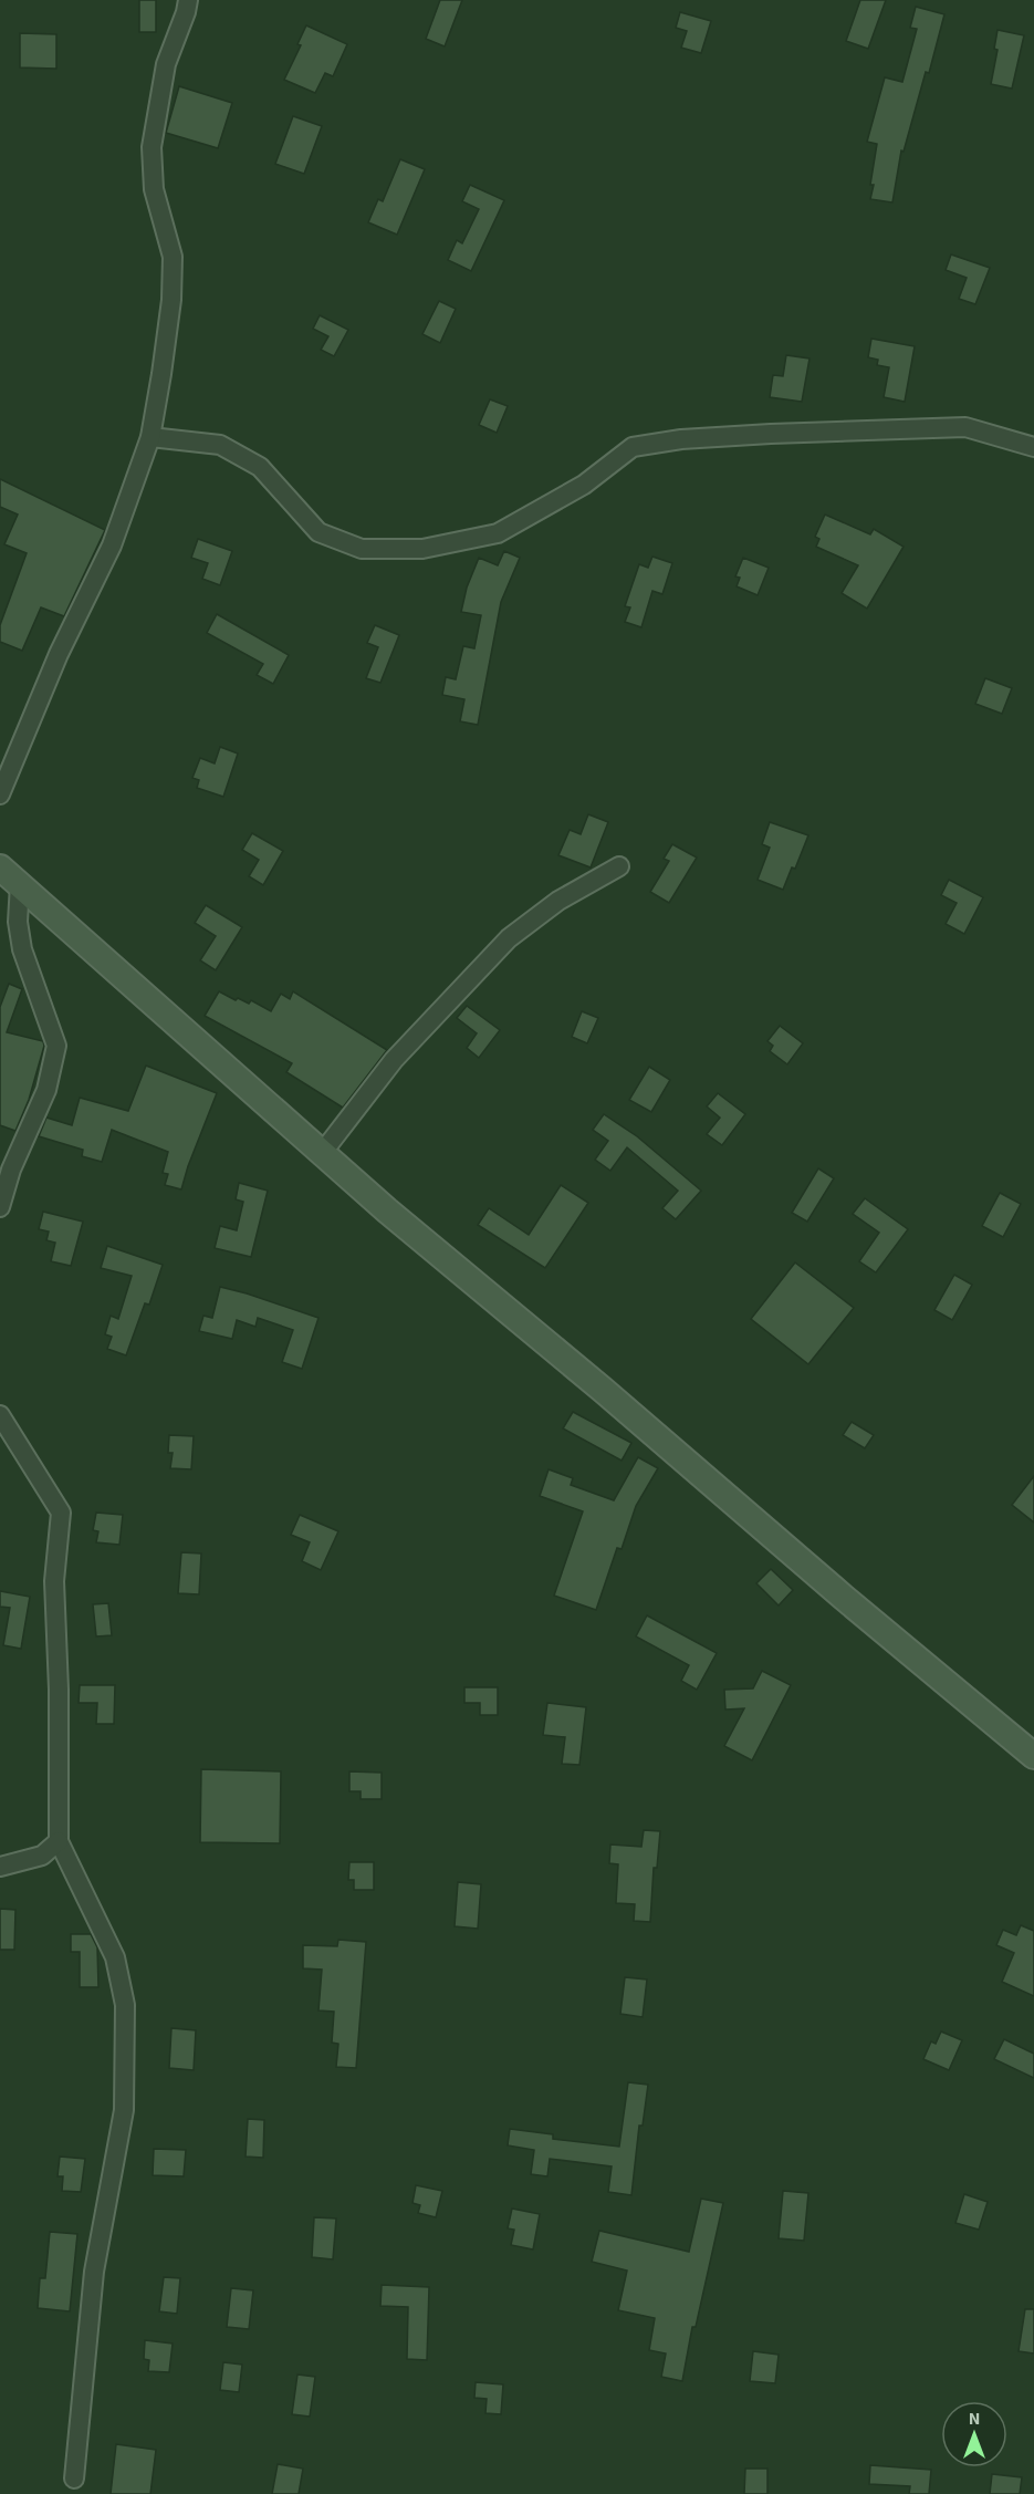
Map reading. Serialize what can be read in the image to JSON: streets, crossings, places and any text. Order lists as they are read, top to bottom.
{
  "north": "top"
}
